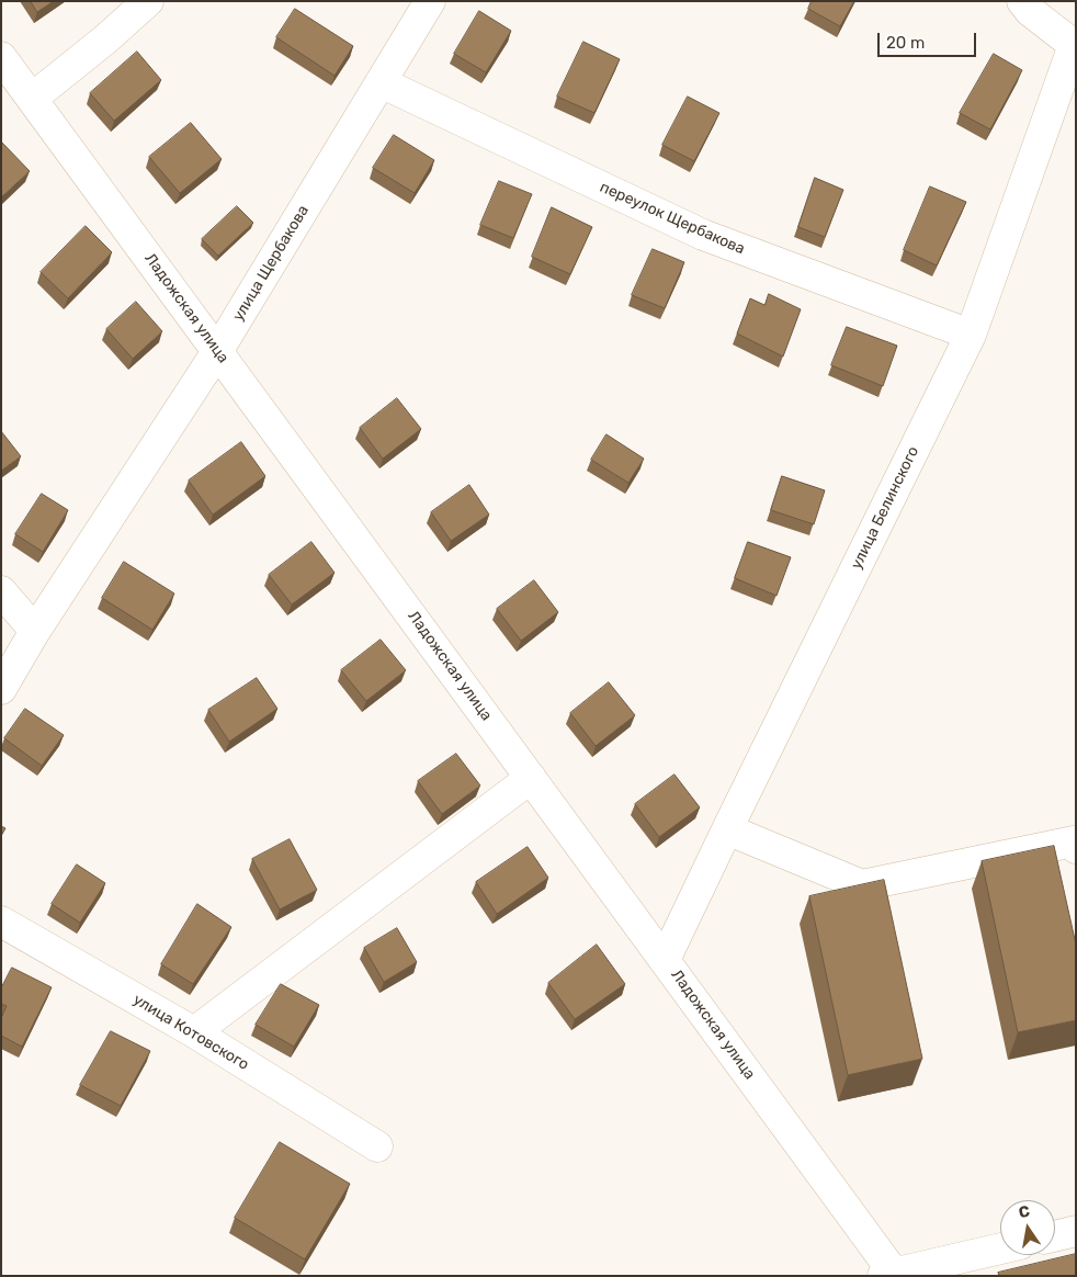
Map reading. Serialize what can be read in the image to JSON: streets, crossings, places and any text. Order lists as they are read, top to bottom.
{
  "streets": {
    "street": [
      "переулок Щербакова",
      "улица Щербакова",
      "Ладожская улица",
      "улица Белинского",
      "улица Котовского"
    ]
  },
  "crossings": [
    ["переулок Щербакова", "улица Щербакова"],
    ["переулок Щербакова", "улица Белинского"],
    ["улица Щербакова", "Ладожская улица"],
    ["Ладожская улица", "улица Белинского"]
  ],
  "scale_bar": "20 m",
  "north": "top"
}
